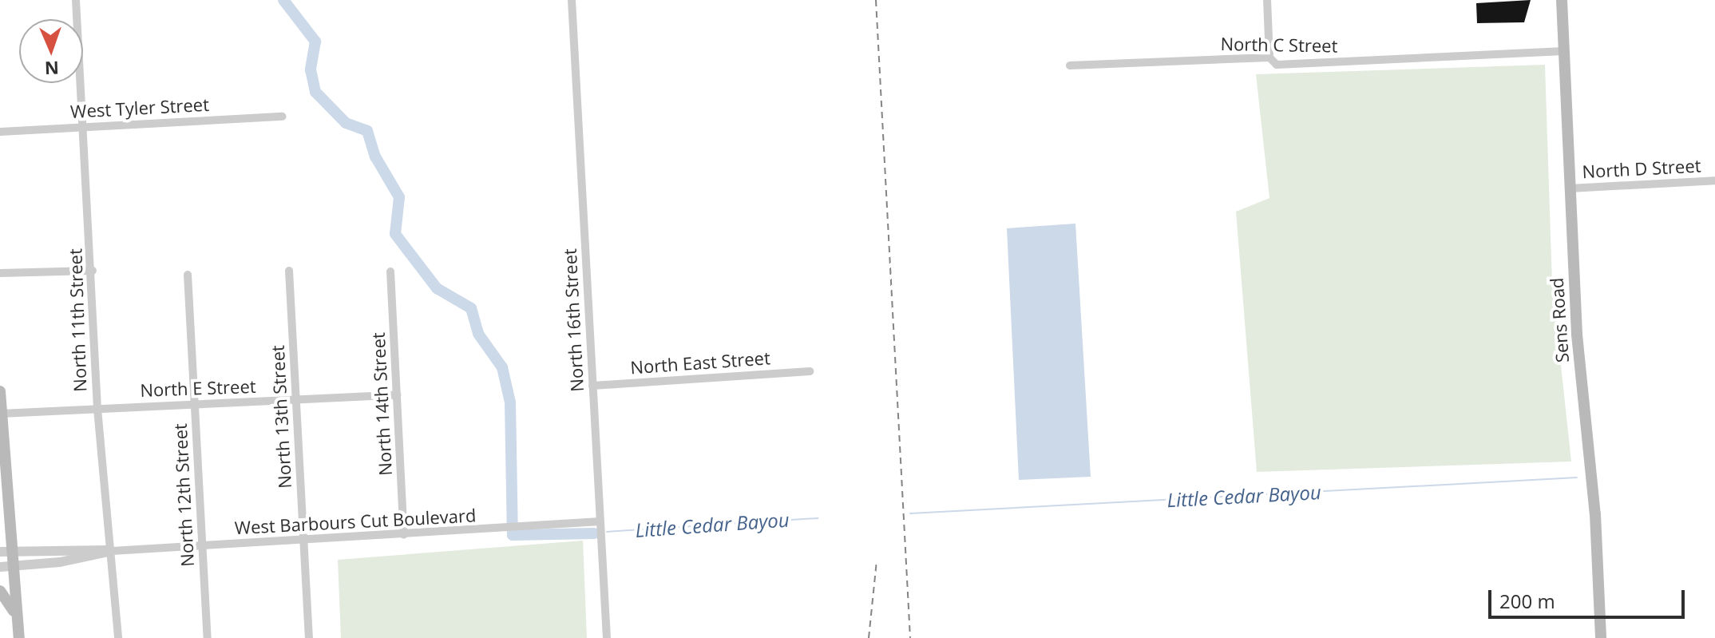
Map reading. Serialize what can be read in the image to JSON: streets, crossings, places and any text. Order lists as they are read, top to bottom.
{
  "streets": {
    "main road": ["Sens Road"],
    "street": [
      "North C Street",
      "West Tyler Street",
      "North D Street",
      "North 11th Street",
      "North 16th Street",
      "North East Street",
      "North E Street",
      "North 14th Street",
      "North 13th Street",
      "North 12th Street",
      "West Barbours Cut Boulevard"
    ]
  },
  "crossings": [
    ["North C Street", "Sens Road"],
    ["West Tyler Street", "North 11th Street"],
    ["North D Street", "Sens Road"],
    ["North 11th Street", "North E Street"],
    ["North 11th Street", "West Barbours Cut Boulevard"],
    ["North 16th Street", "North East Street"],
    ["North 16th Street", "West Barbours Cut Boulevard"],
    ["North E Street", "North 14th Street"],
    ["North E Street", "North 13th Street"],
    ["North E Street", "North 12th Street"],
    ["North 14th Street", "West Barbours Cut Boulevard"],
    ["North 13th Street", "West Barbours Cut Boulevard"],
    ["North 12th Street", "West Barbours Cut Boulevard"]
  ],
  "water": ["Little Cedar Bayou"],
  "scale_bar": "200 m",
  "north": "bottom"
}
